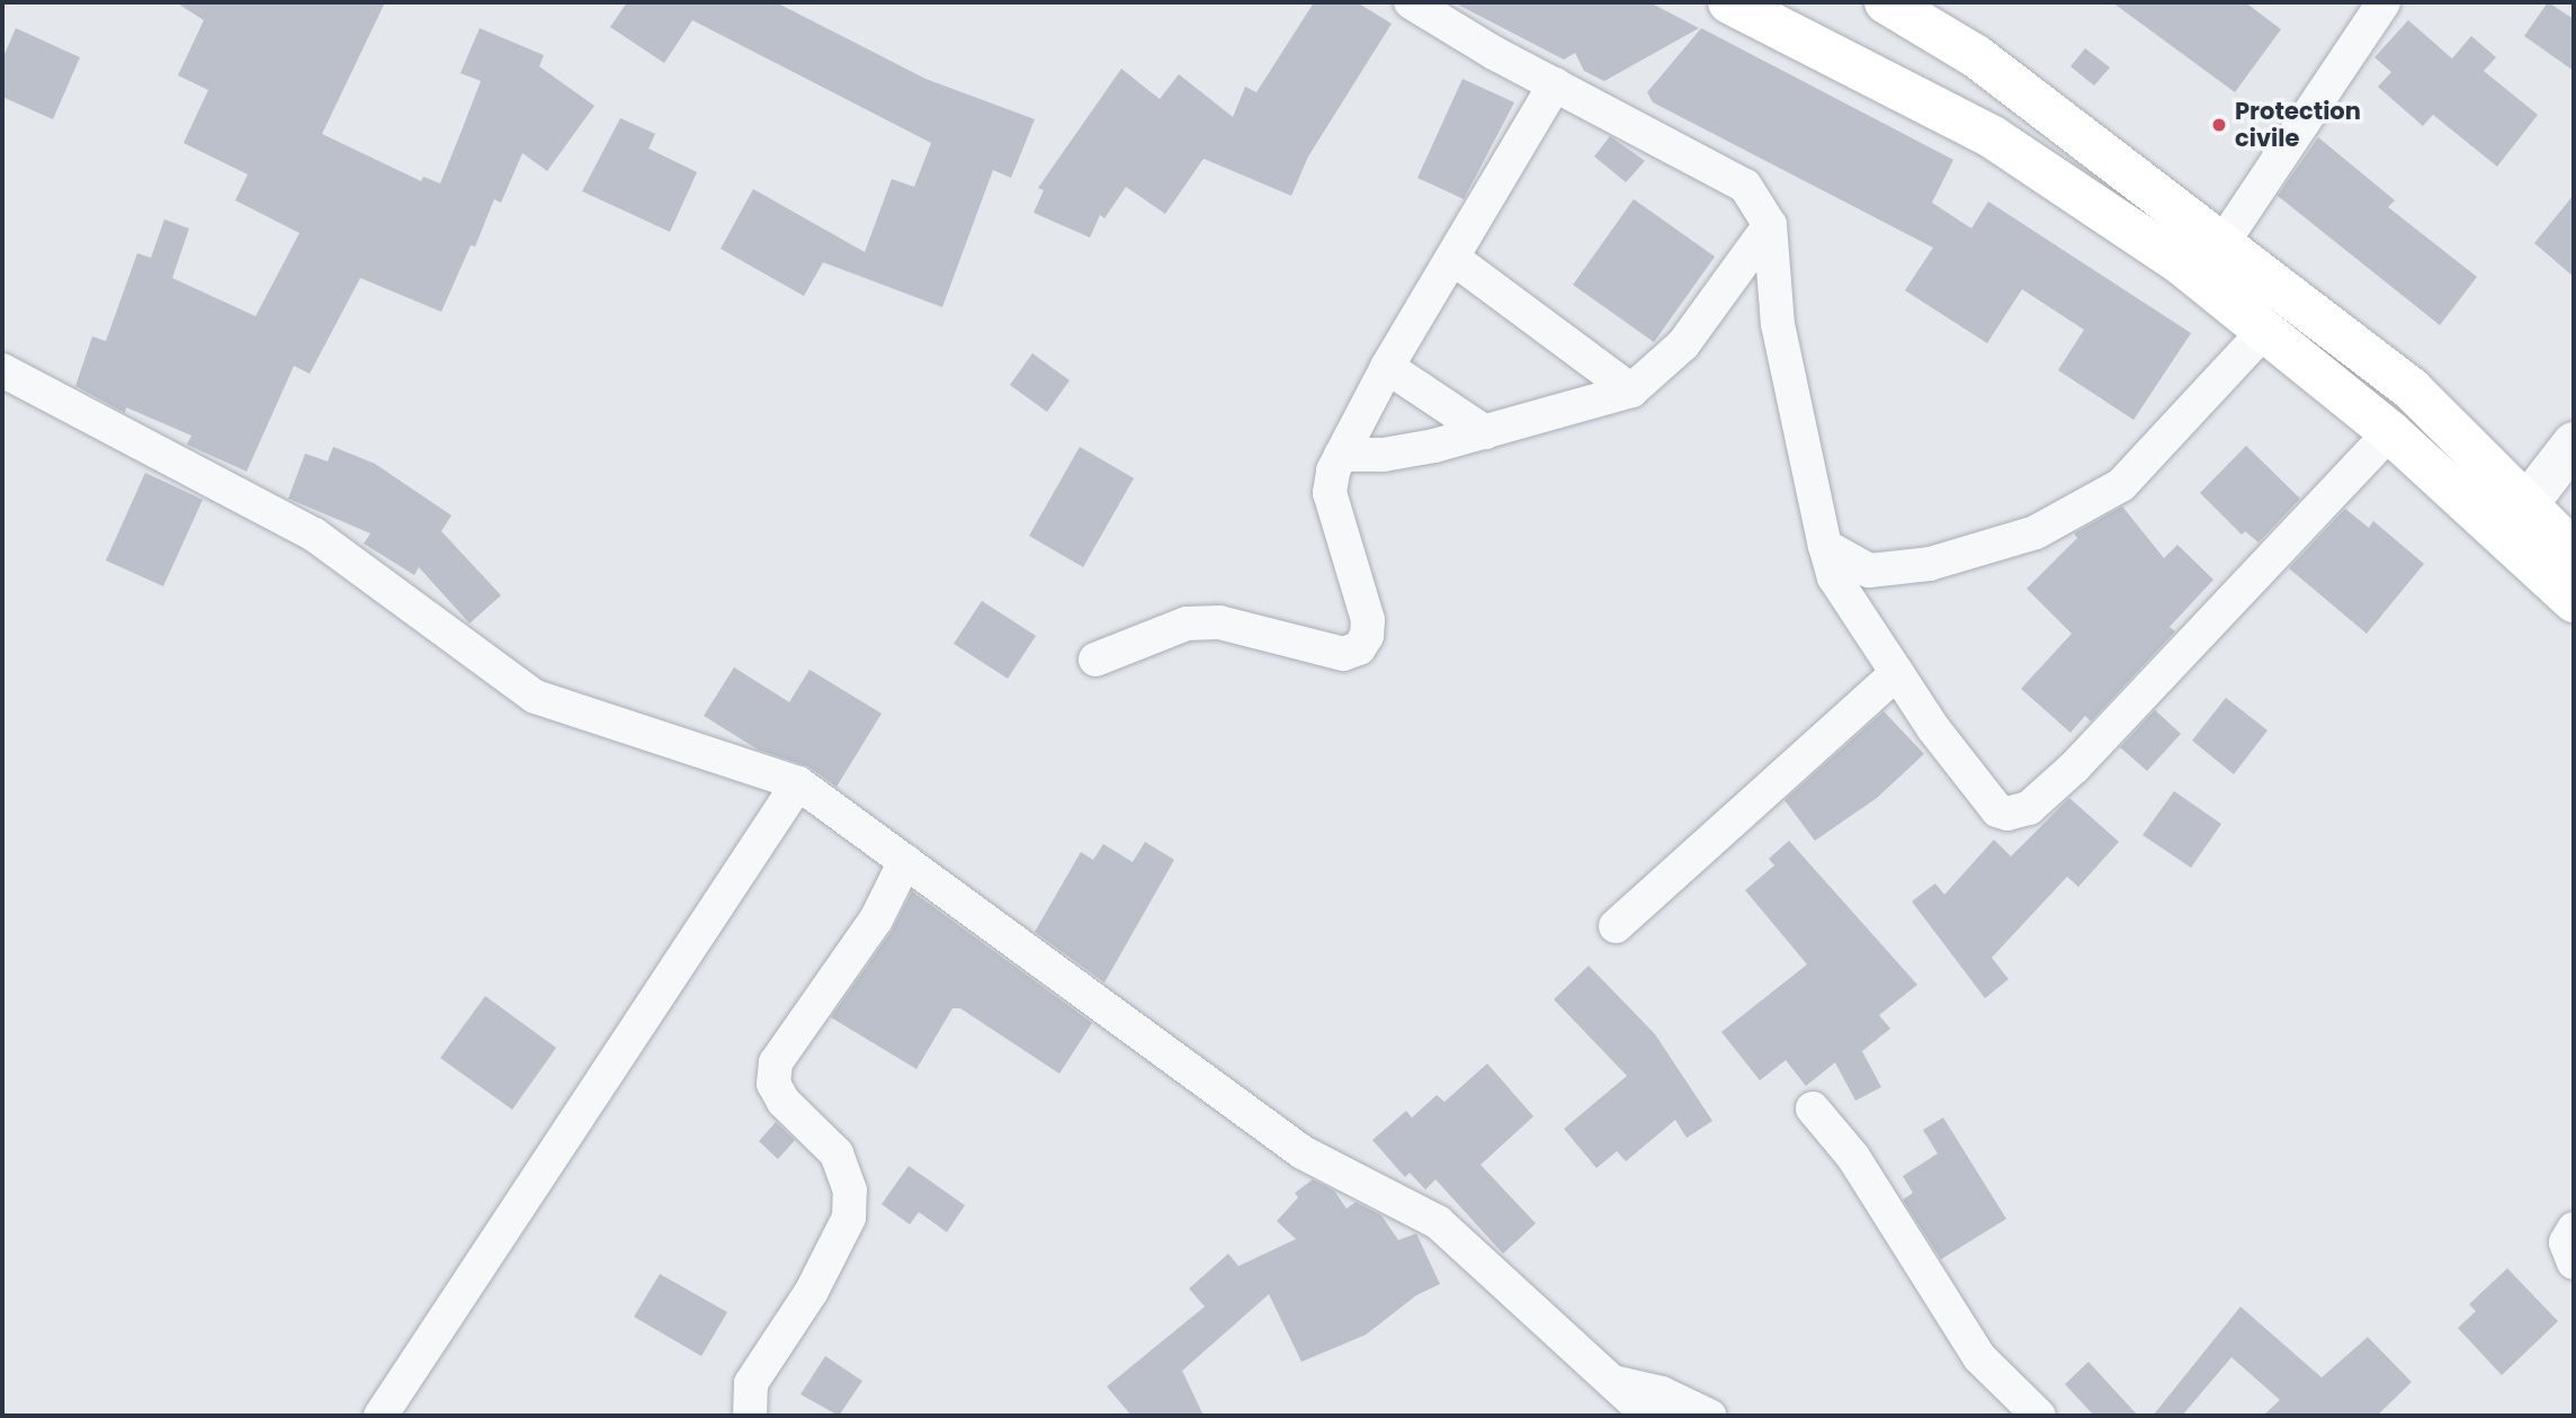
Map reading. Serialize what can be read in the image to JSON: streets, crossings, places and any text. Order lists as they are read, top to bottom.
{
  "places": ["Protection civile"]
}
